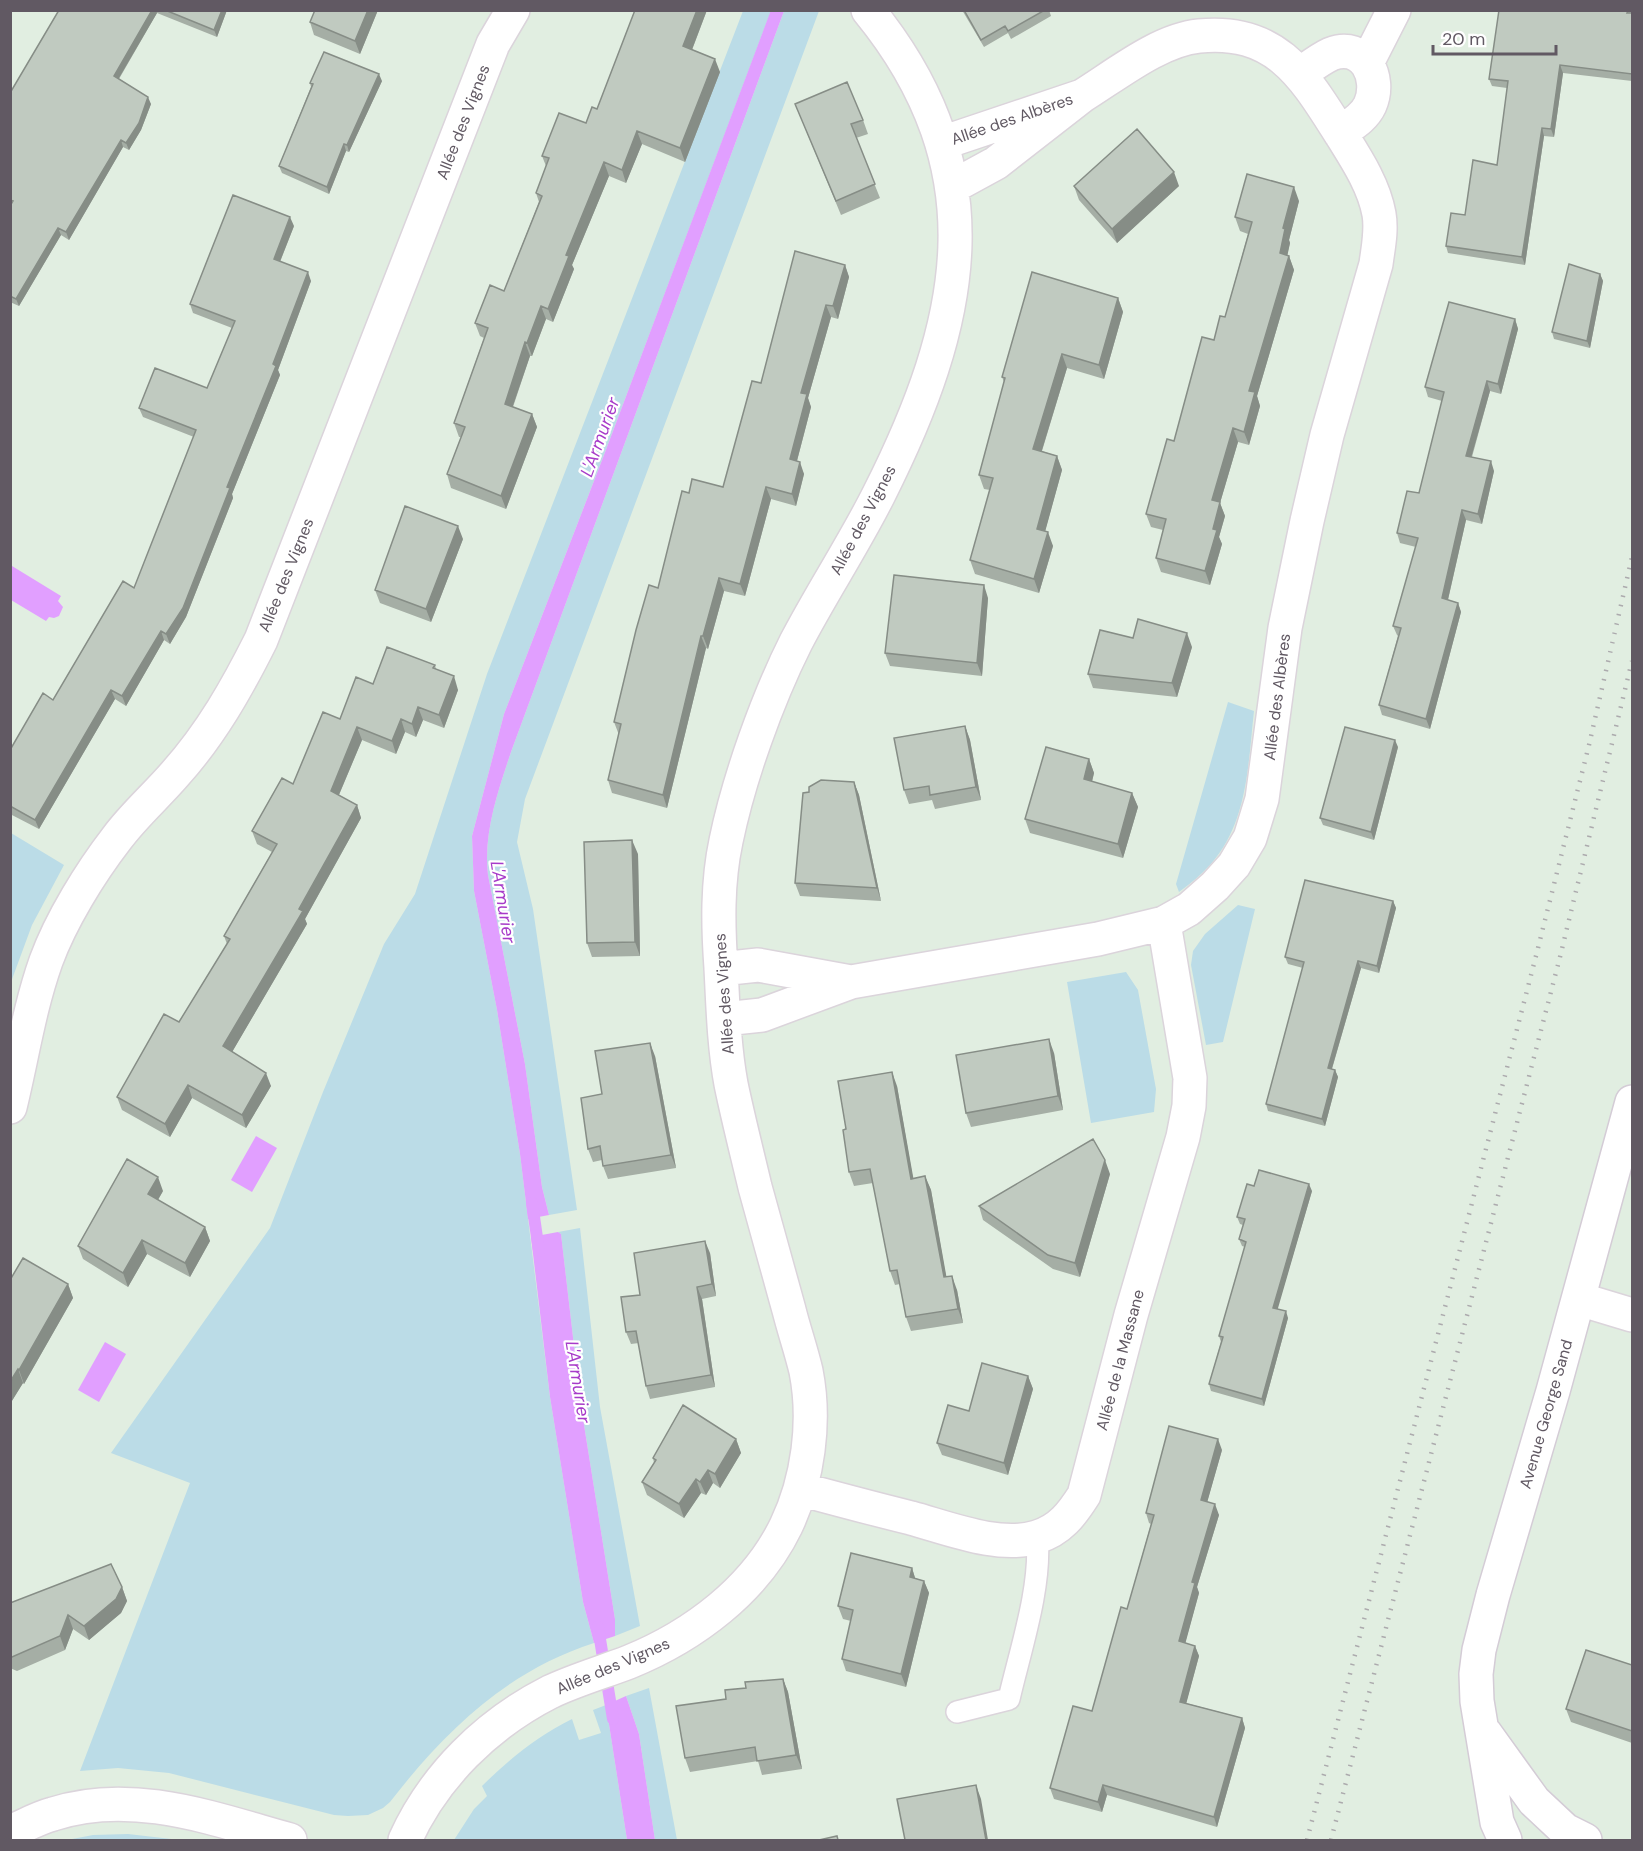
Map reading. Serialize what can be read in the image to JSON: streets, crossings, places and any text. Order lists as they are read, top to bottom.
{
  "streets": {
    "street": [
      "Allée des Albères",
      "Allée des Vignes",
      "Allée de la Massane",
      "Avenue George Sand"
    ]
  },
  "crossings": [
    ["Allée des Albères", "Allée des Vignes"],
    ["Allée des Albères", "Allée de la Massane"],
    ["Allée des Vignes", "Allée de la Massane"]
  ],
  "water": ["L'Armurier"],
  "scale_bar": "20 m"
}
